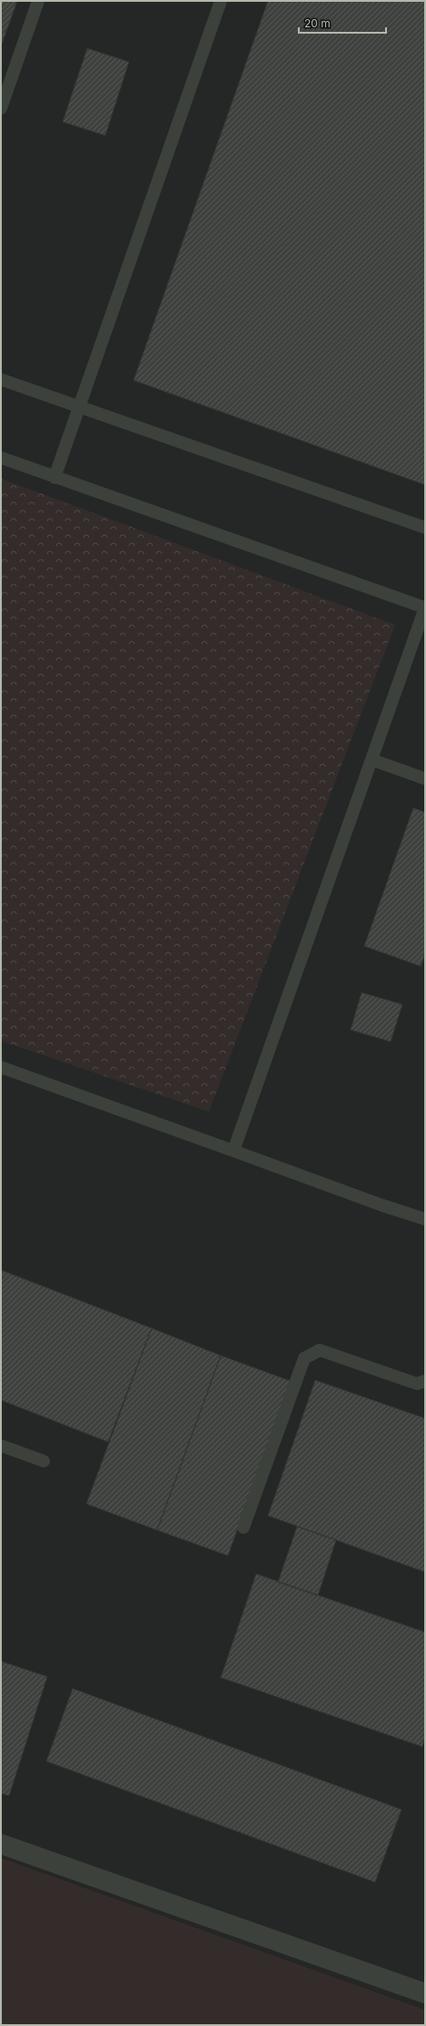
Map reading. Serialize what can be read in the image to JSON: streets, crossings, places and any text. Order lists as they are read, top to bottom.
{
  "scale_bar": "20 m"
}
